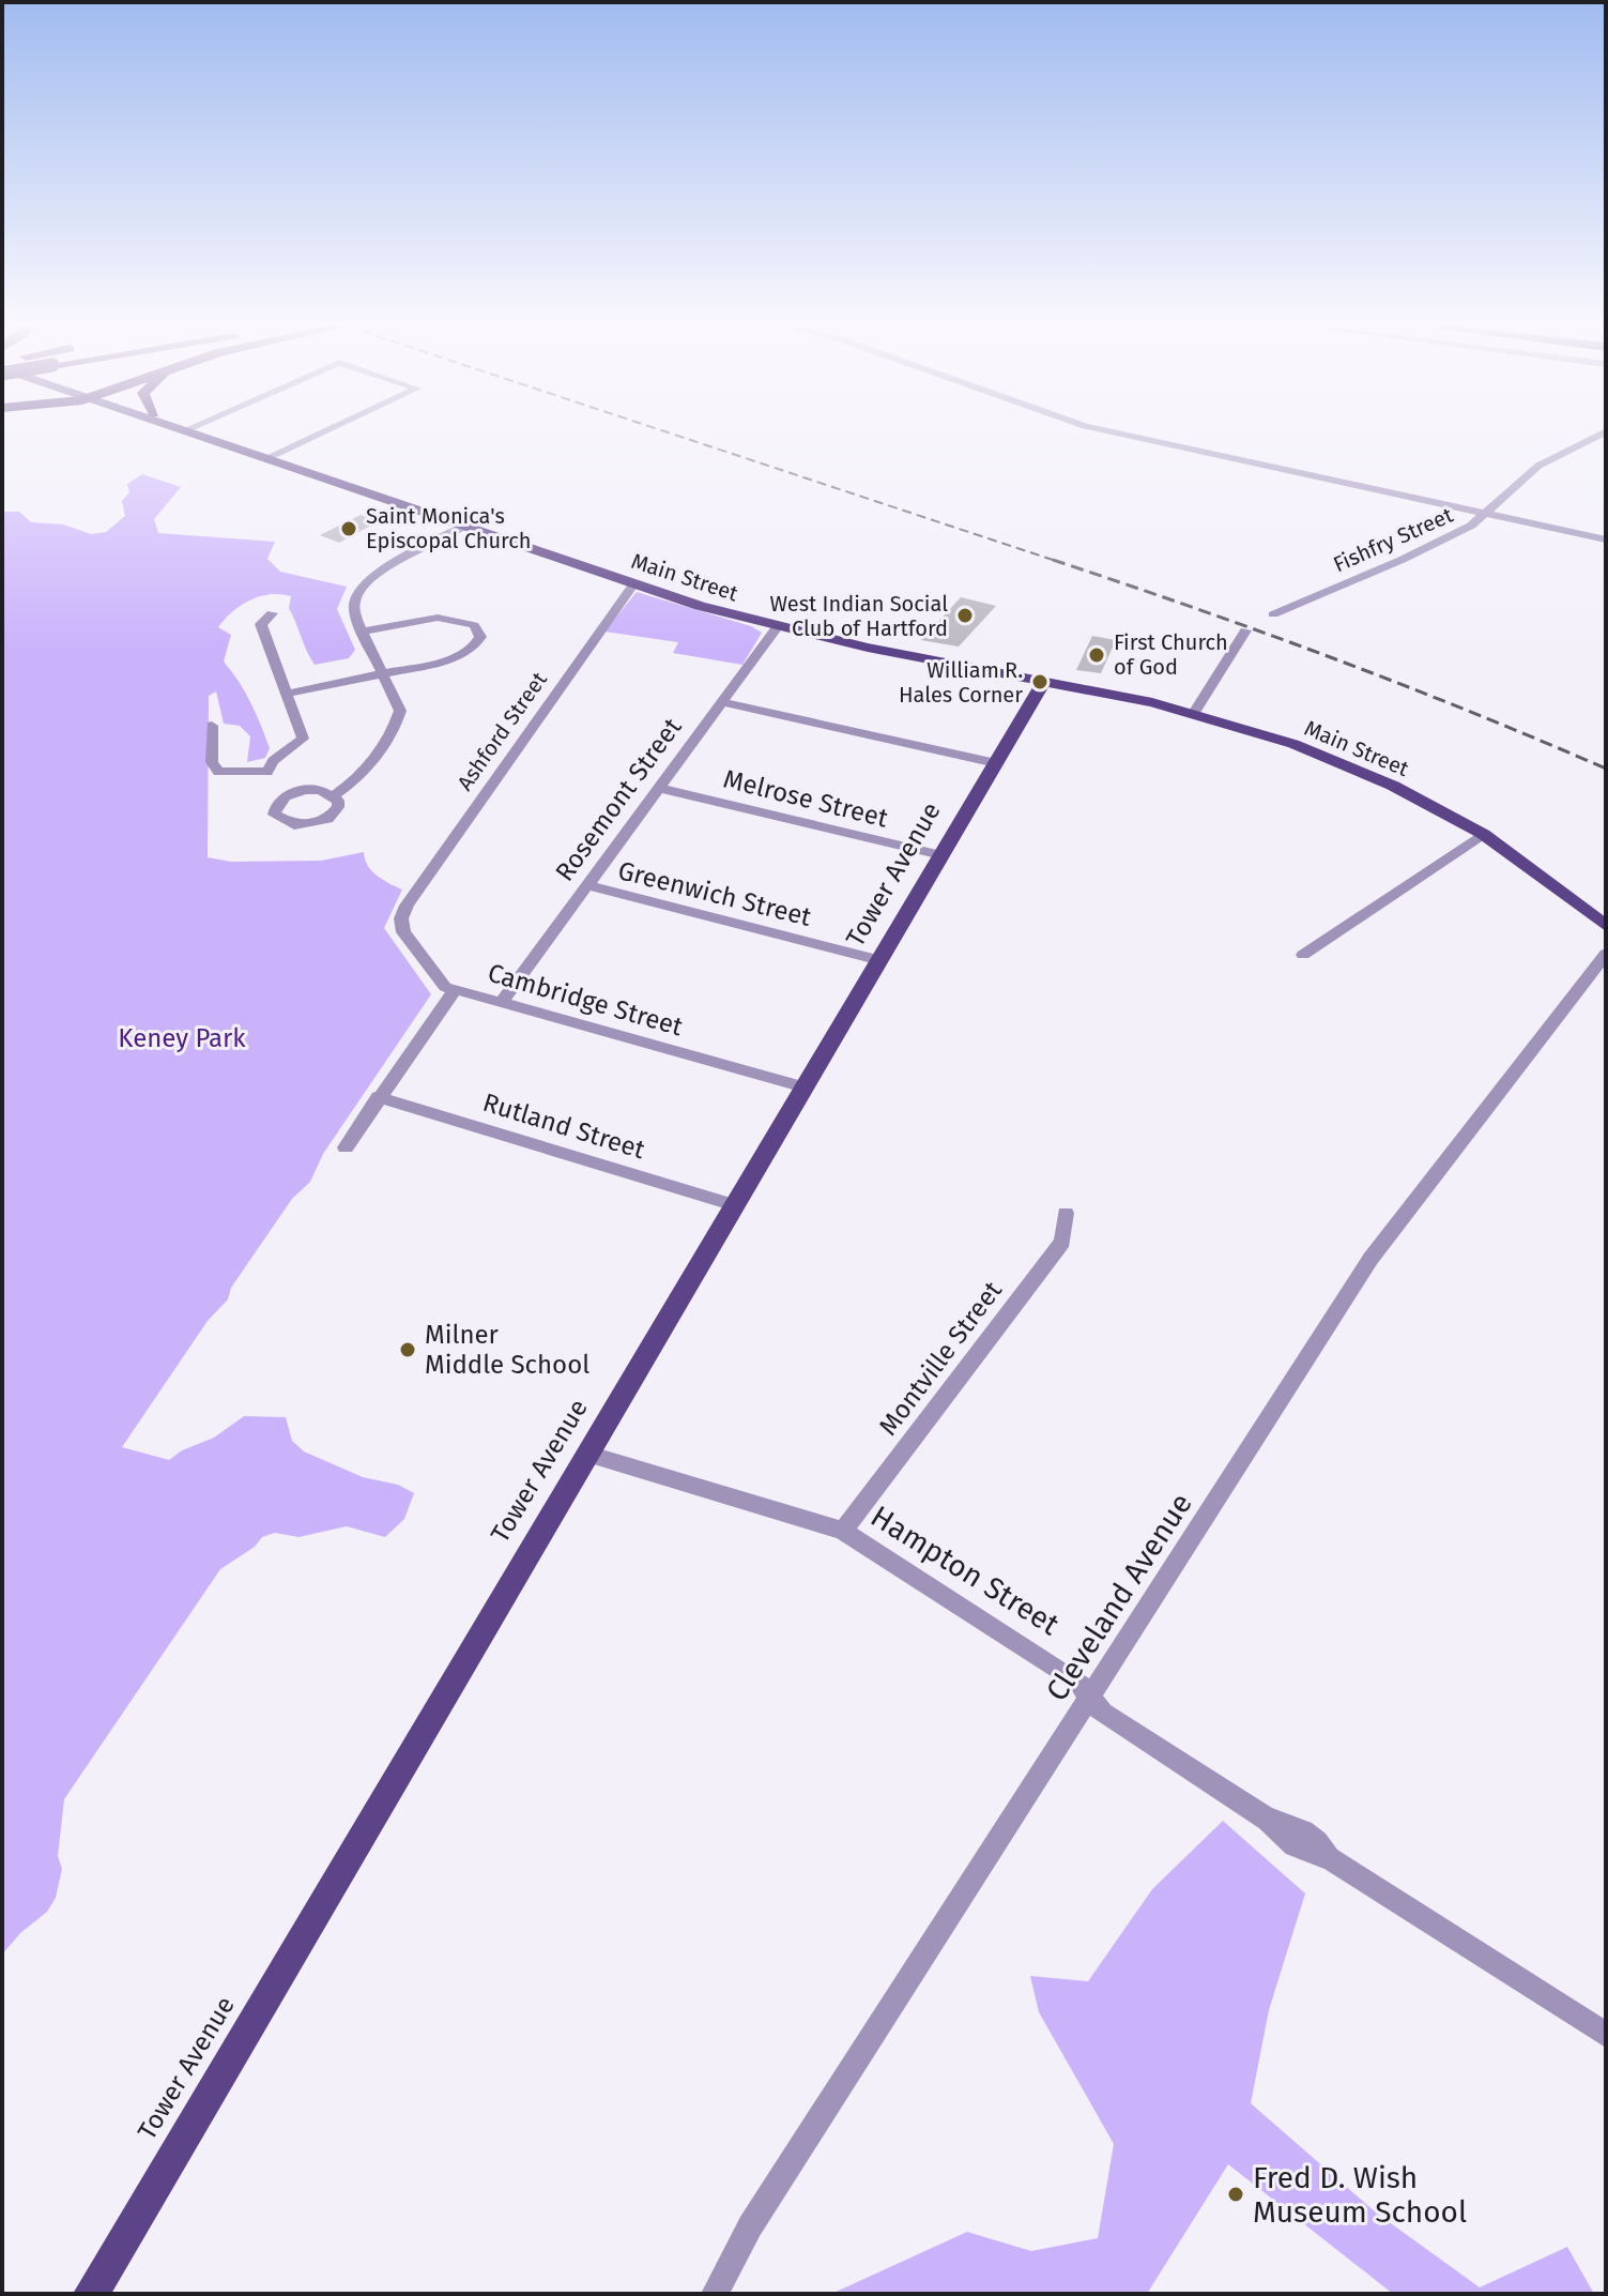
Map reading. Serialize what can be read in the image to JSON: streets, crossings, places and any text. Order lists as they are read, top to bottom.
{
  "streets": {
    "main road": ["Main Street", "Tower Avenue"],
    "street": [
      "Fishfry Street",
      "Ashford Street",
      "Melrose Street",
      "Rosemont Street",
      "Greenwich Street",
      "Cambridge Street",
      "Rutland Street",
      "Montville Street",
      "Hampton Street",
      "Cleveland Avenue"
    ]
  },
  "crossings": [
    ["Main Street", "Ashford Street"],
    ["Main Street", "Rosemont Street"],
    ["Main Street", "Tower Avenue"],
    ["Ashford Street", "Cambridge Street"],
    ["Melrose Street", "Rosemont Street"],
    ["Melrose Street", "Tower Avenue"],
    ["Rosemont Street", "Greenwich Street"],
    ["Rosemont Street", "Cambridge Street"],
    ["Tower Avenue", "Greenwich Street"],
    ["Tower Avenue", "Cambridge Street"],
    ["Tower Avenue", "Rutland Street"],
    ["Tower Avenue", "Hampton Street"],
    ["Montville Street", "Hampton Street"],
    ["Hampton Street", "Cleveland Avenue"]
  ],
  "parks": ["Keney Park"],
  "places": [
    "Saint Monica's Episcopal Church",
    "West Indian Social Club of Hartford",
    "First Church of God",
    "William R. Hales Corner",
    "Milner Middle School",
    "Fred D. Wish Museum School"
  ]
}
